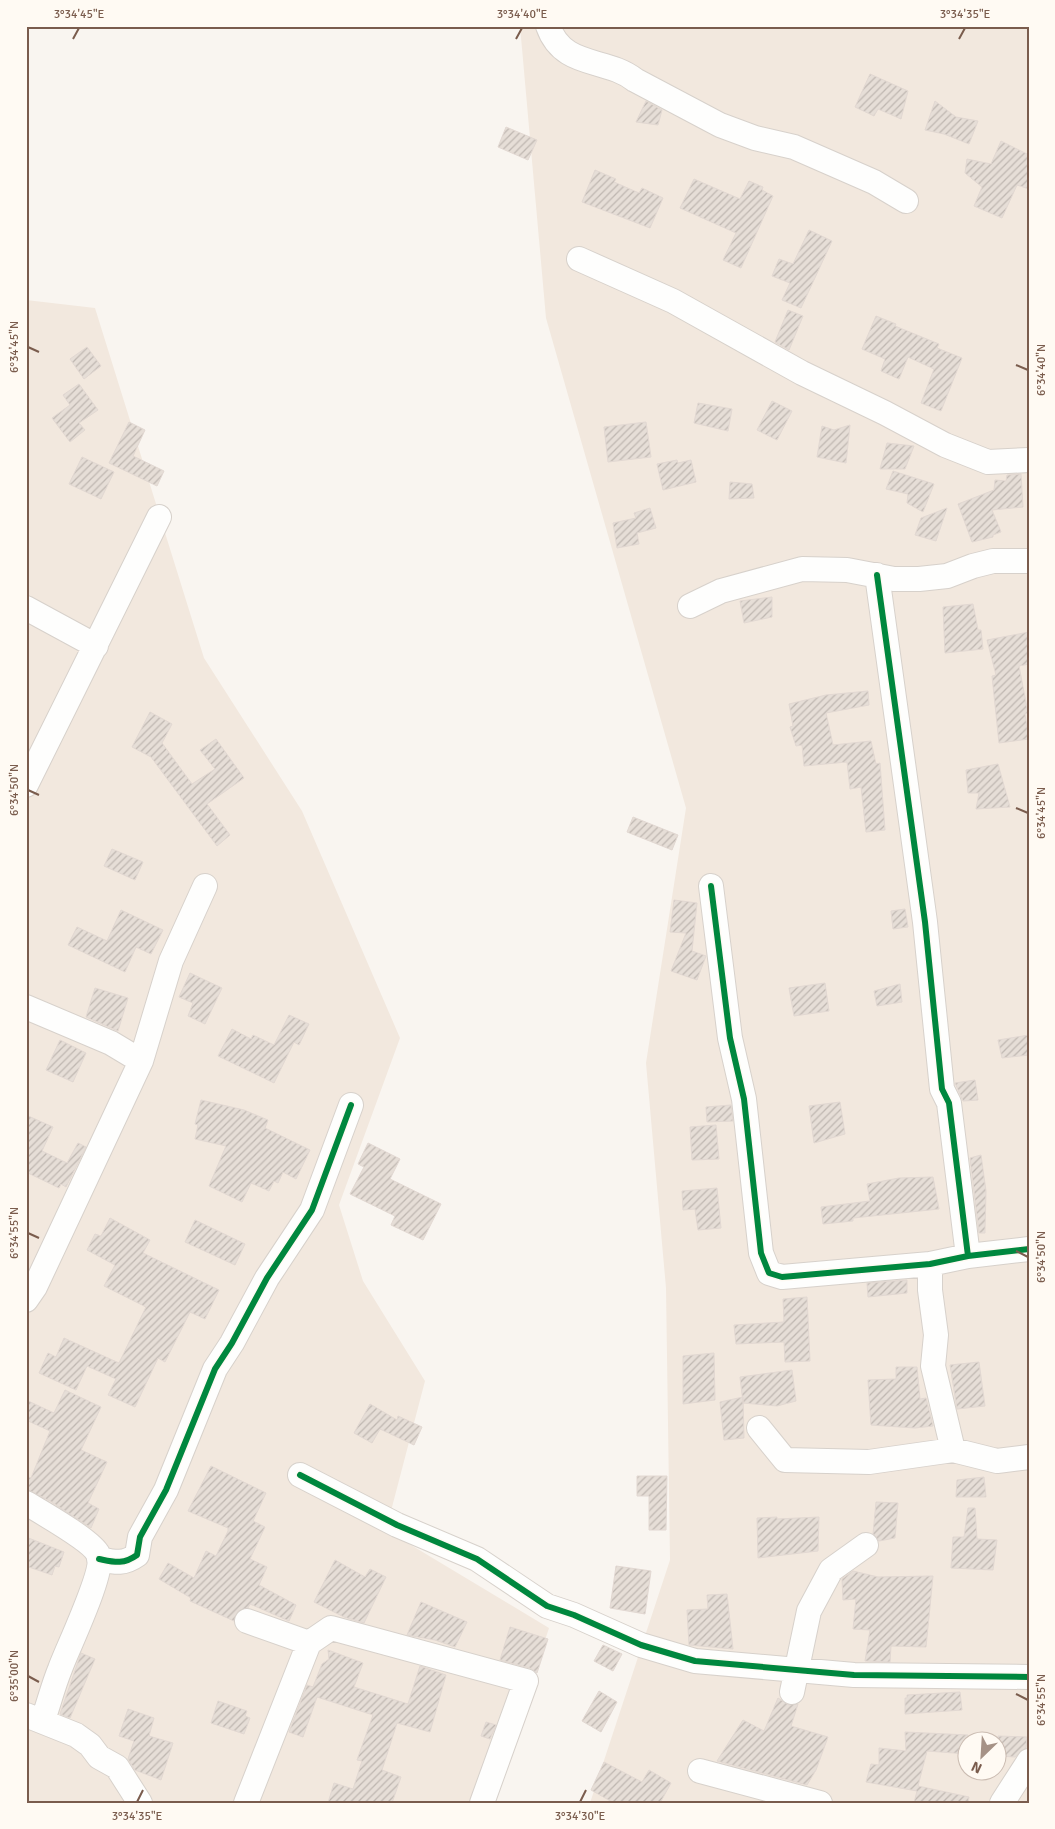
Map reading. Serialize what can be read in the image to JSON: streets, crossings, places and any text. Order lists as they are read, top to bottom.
{
  "north": "bottom left",
  "coordinates": [
    "3°34'45\"E",
    "3°34'40\"E",
    "3°34'35\"E",
    "6°34'45\"N",
    "6°34'40\"N",
    "6°34'50\"N",
    "6°34'55\"N",
    "6°35'00\"N",
    "3°34'30\"E"
  ]
}
